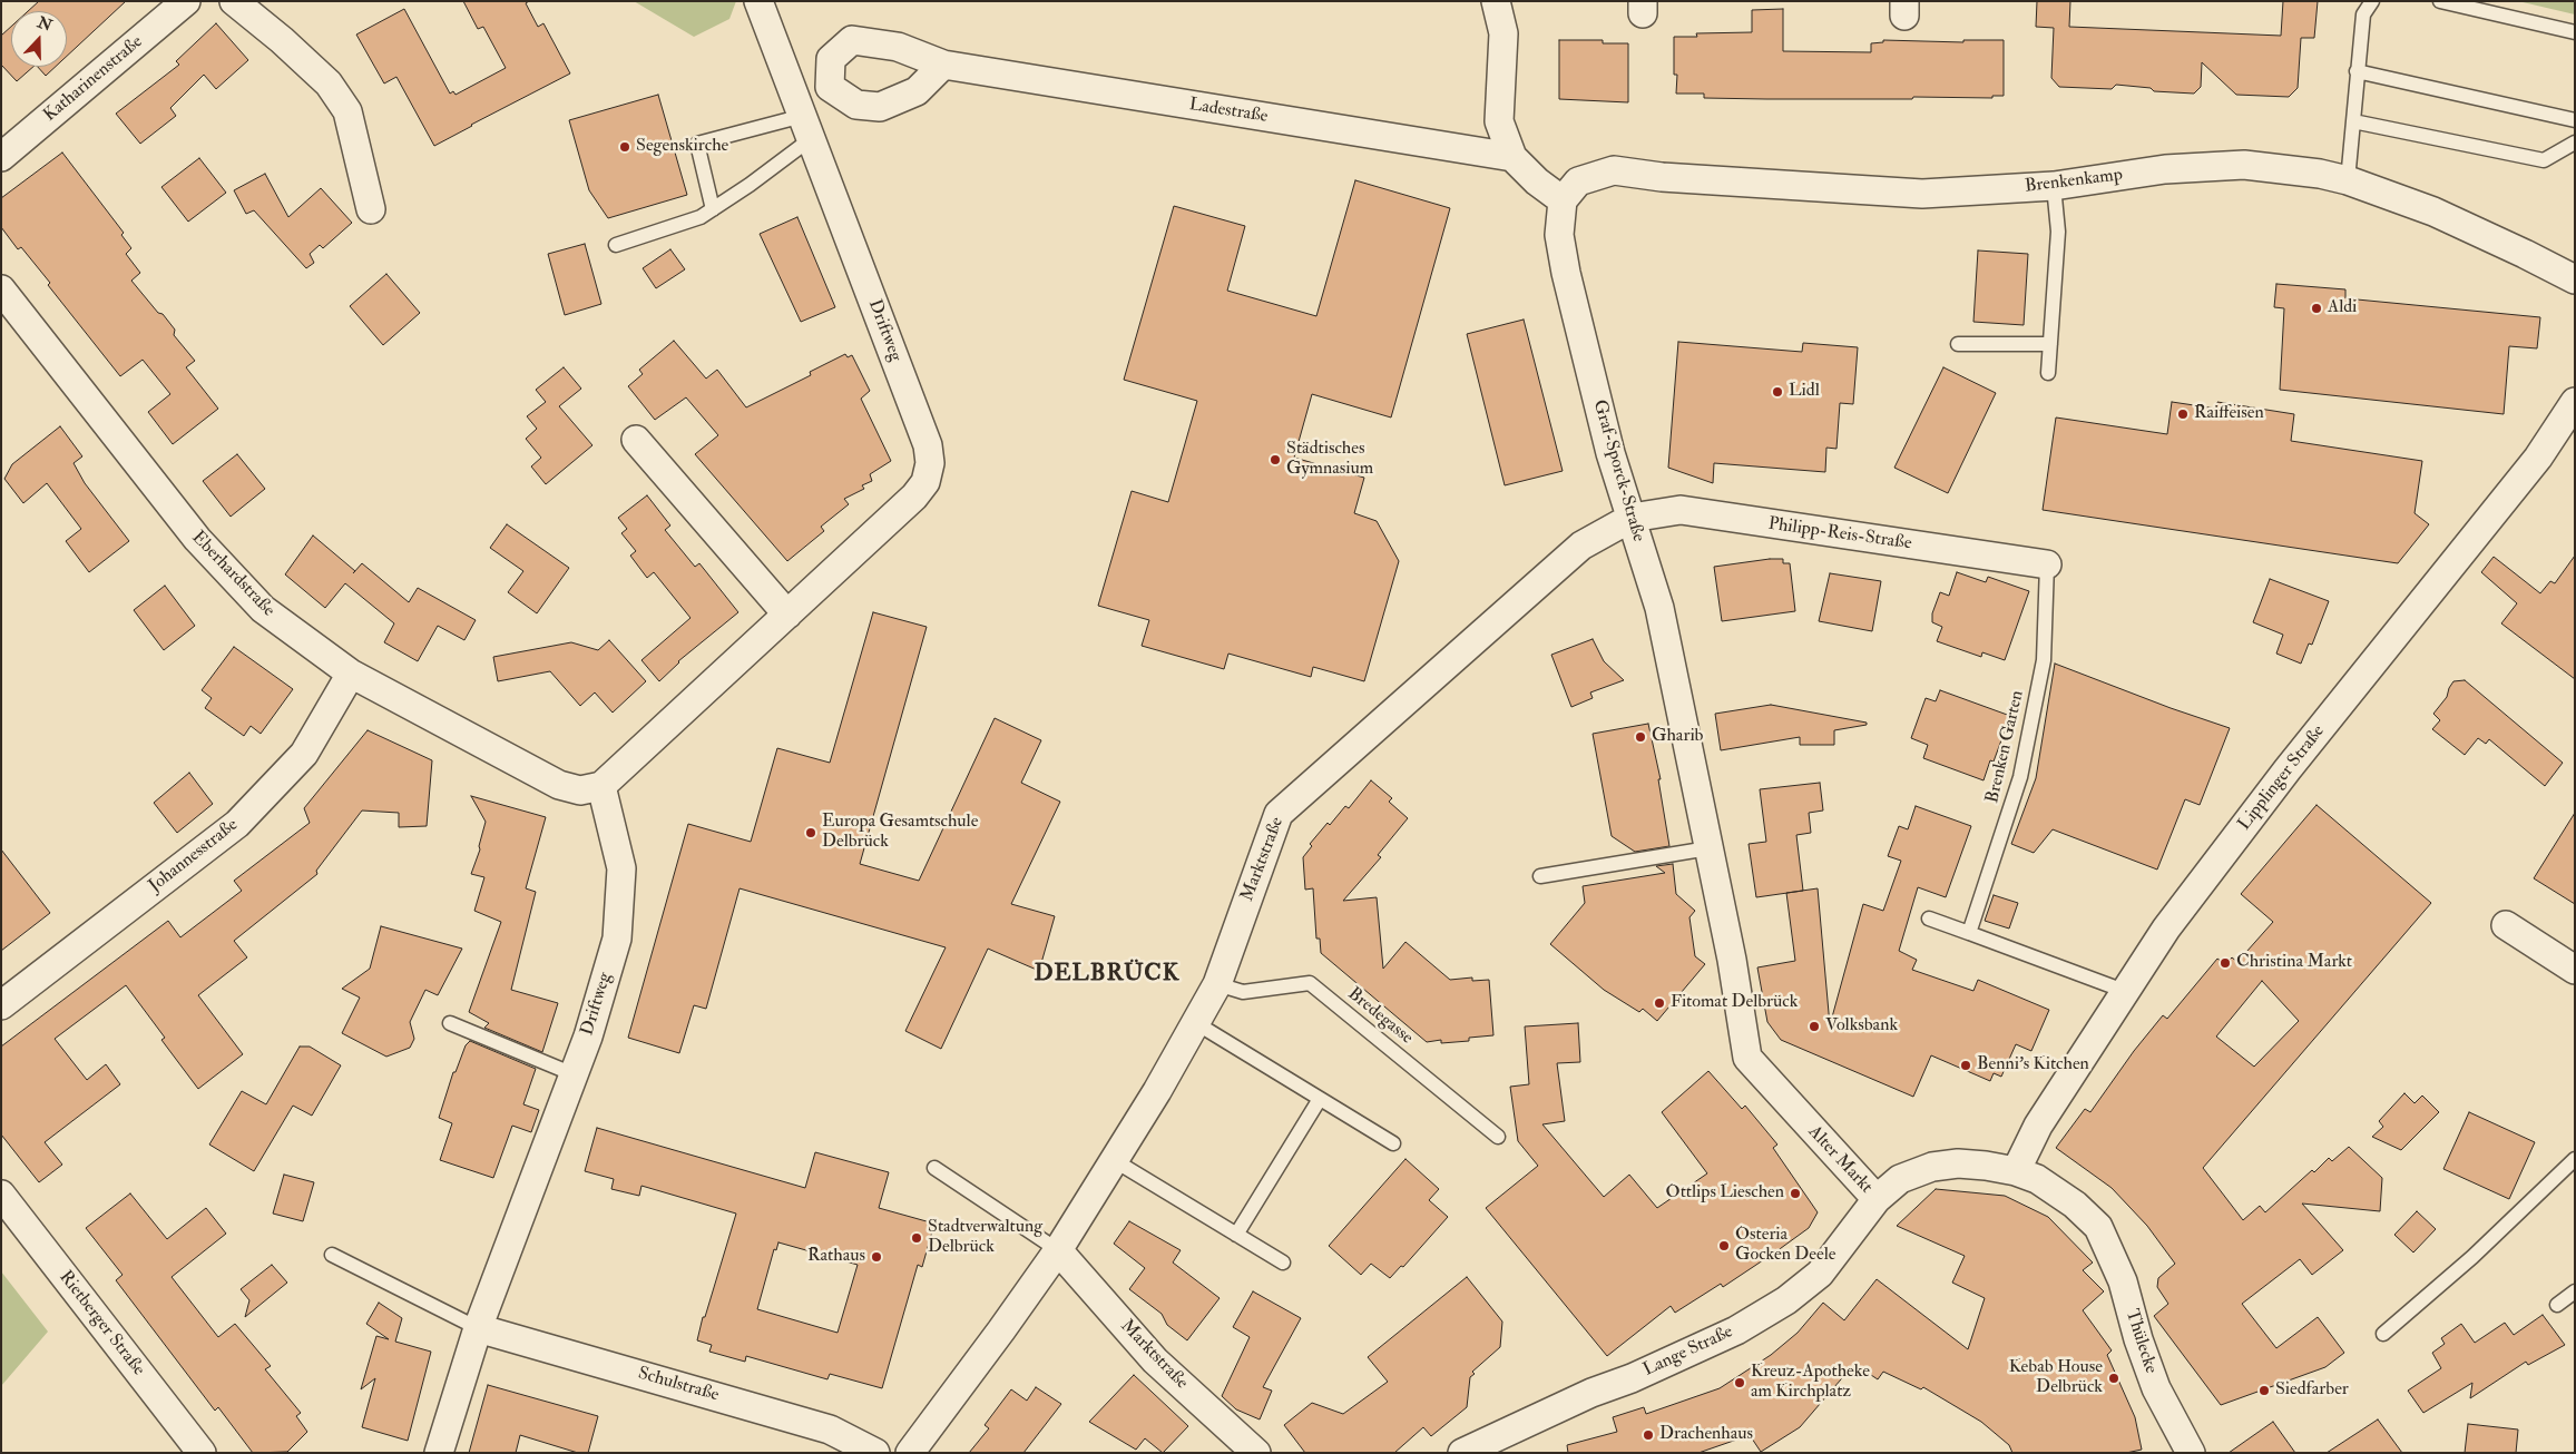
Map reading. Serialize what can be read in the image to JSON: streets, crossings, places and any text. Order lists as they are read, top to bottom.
{
  "streets": {
    "street": [
      "Katharinenstraße",
      "Ladestraße",
      "Brenkenkamp",
      "Driftweg",
      "Graf-Sporck-Straße",
      "Philipp-Reis-Straße",
      "Eberhardstraße",
      "Lipplinger Straße",
      "Johannesstraße",
      "Marktstraße",
      "Alter Markt",
      "Rietberger Straße",
      "Thülecke",
      "Lange Straße",
      "Schulstraße"
    ],
    "lane": ["Brenken Garten", "Bredegasse"]
  },
  "crossings": [
    ["Brenkenkamp", "Graf-Sporck-Straße"],
    ["Driftweg", "Eberhardstraße"],
    ["Driftweg", "Schulstraße"],
    ["Graf-Sporck-Straße", "Philipp-Reis-Straße"],
    ["Graf-Sporck-Straße", "Marktstraße"],
    ["Graf-Sporck-Straße", "Alter Markt"],
    ["Philipp-Reis-Straße", "Brenken Garten"],
    ["Philipp-Reis-Straße", "Marktstraße"],
    ["Eberhardstraße", "Johannesstraße"],
    ["Lipplinger Straße", "Alter Markt"],
    ["Marktstraße", "Bredegasse"],
    ["Alter Markt", "Thülecke"],
    ["Alter Markt", "Lange Straße"]
  ],
  "districts": ["DELBRÜCK"],
  "places": [
    "Segenskirche",
    "Aldi",
    "Lidl",
    "Raiffeisen",
    "Städtisches Gymnasium",
    "Gharib",
    "Europa Gesamtschule Delbrück",
    "Christina Markt",
    "Fitomat Delbrück",
    "Volksbank",
    "Benni's Kitchen",
    "Ottlips Lieschen",
    "Stadtverwaltung Delbrück",
    "Osteria Gocken Deele",
    "Rathaus",
    "Kebab House Delbrück",
    "Kreuz-Apotheke am Kirchplatz",
    "Siedfarber",
    "Drachenhaus"
  ],
  "north": "top"
}
